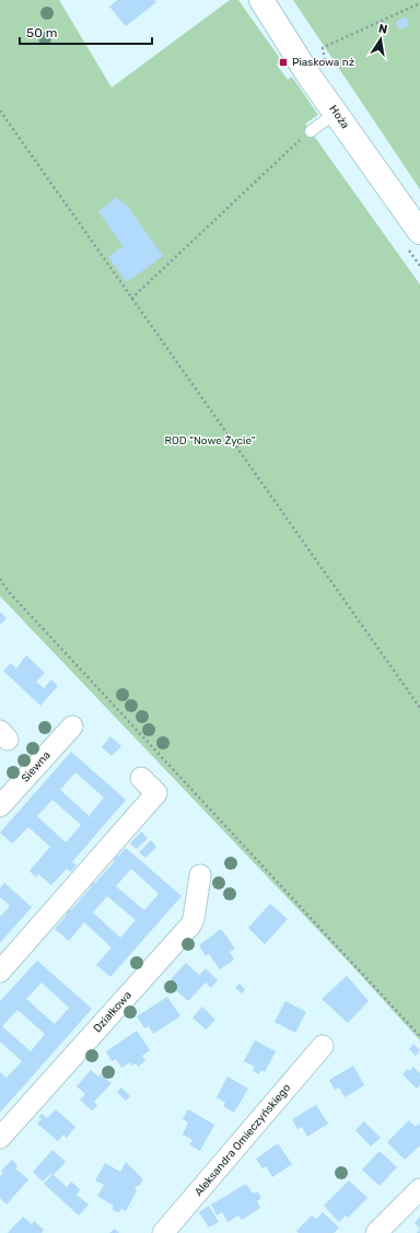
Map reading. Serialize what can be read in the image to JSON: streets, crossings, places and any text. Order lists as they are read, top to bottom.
{
  "streets": {
    "street": [
      "Hoża",
      "Siewna",
      "Działkowa",
      "Aleksandra Omieczyńskiego"
    ]
  },
  "parks": ["ROD \"Nowe Życie\""],
  "places": {
    "transit": ["Piaskowa nż"]
  },
  "scale_bar": "50 m",
  "north": "top"
}
